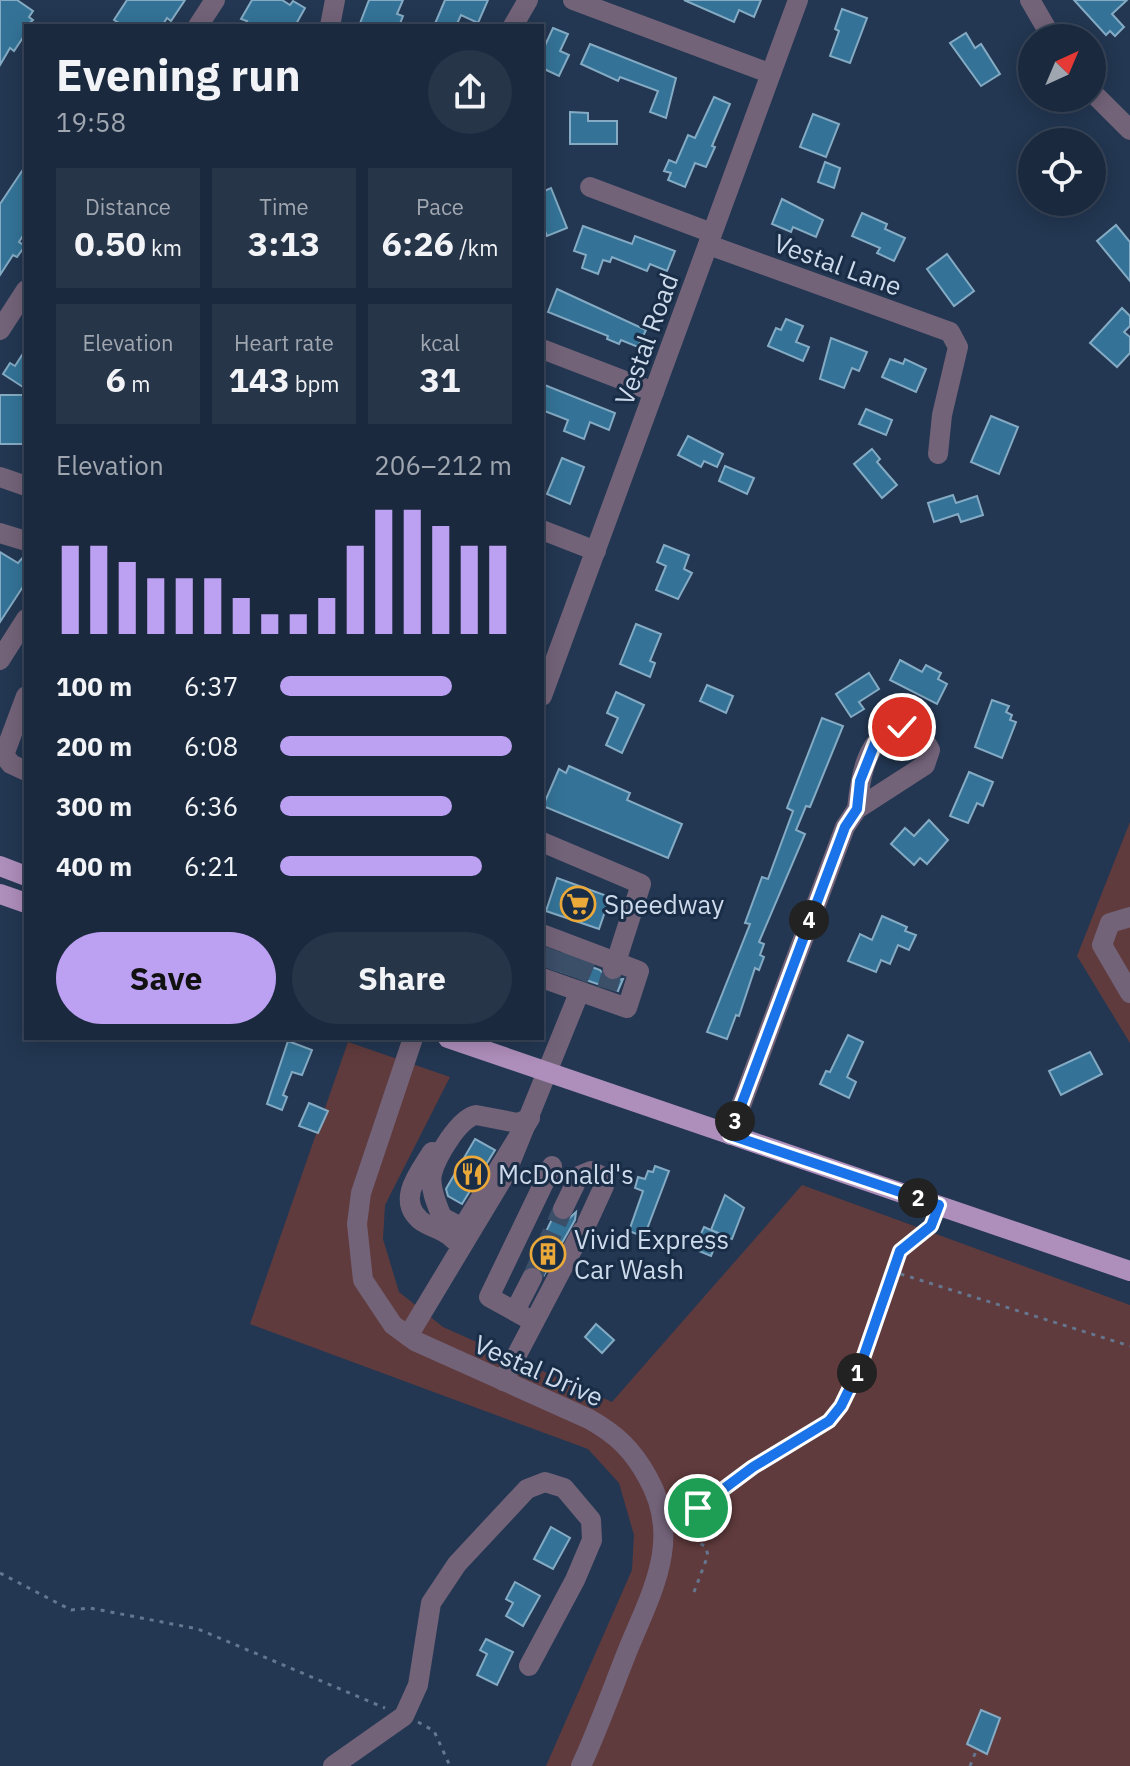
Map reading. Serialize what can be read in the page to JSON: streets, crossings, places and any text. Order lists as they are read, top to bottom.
{
  "streets": {
    "street": ["Vestal Lane", "Vestal Road", "Vestal Drive"]
  },
  "crossings": [
    ["Vestal Lane", "Vestal Road"]
  ],
  "places": {
    "supermarket": ["Speedway"],
    "restaurant": ["McDonald's"],
    "building": ["Vivid Express Car Wash"]
  },
  "north": "top right",
  "page": {
    "heading": ["Evening run", "19:58"],
    "stats": [
      ["Distance", "0.50 km"],
      ["Time", "3:13"],
      ["Pace", "6:26 /km"],
      ["Elevation", "6 m"],
      ["Heart rate", "143 bpm"],
      ["kcal", "31"]
    ],
    "chart": ["Elevation", "206–212 m"],
    "list": [
      {
        "name": "100 m",
        "note": "6:37"
      },
      {
        "name": "200 m",
        "note": "6:08"
      },
      {
        "name": "300 m",
        "note": "6:36"
      },
      {
        "name": "400 m",
        "note": "6:21"
      }
    ],
    "pins": [
      "4",
      "3",
      "2",
      "1"
    ],
    "buttons": ["Save", "Share"]
  }
}
